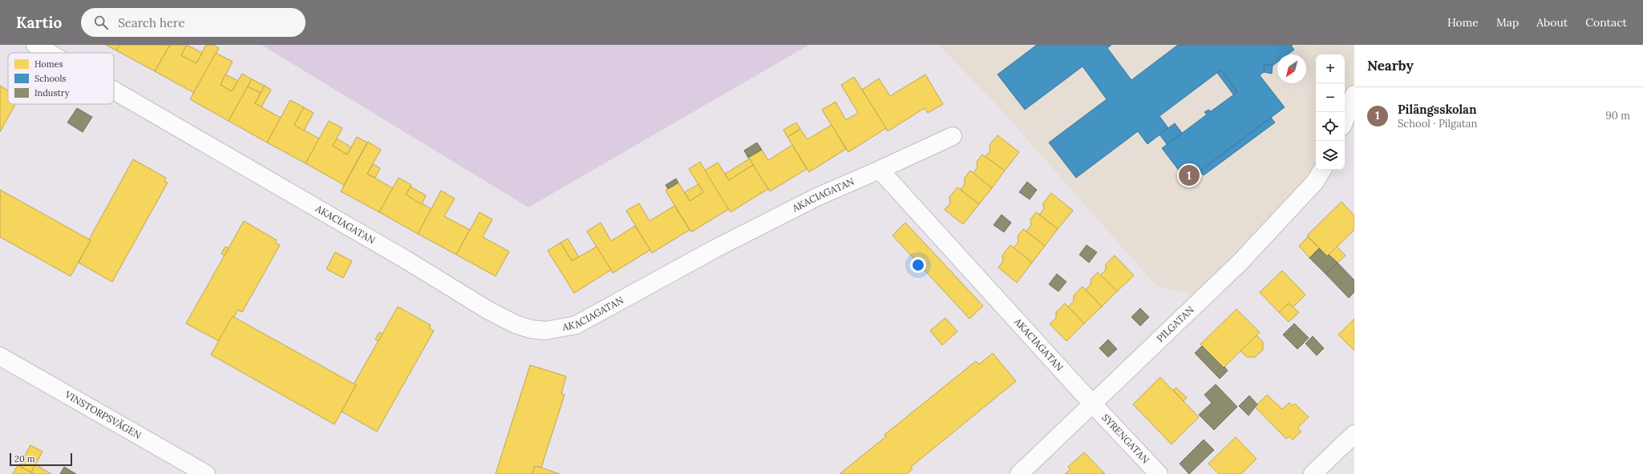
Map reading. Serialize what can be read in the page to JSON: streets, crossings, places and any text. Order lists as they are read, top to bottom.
{
  "streets": {
    "street": [
      "AKACIAGATAN",
      "PILGATAN",
      "VINSTORPSVÄGEN",
      "SYRENGATAN"
    ]
  },
  "crossings": [
    ["AKACIAGATAN", "PILGATAN"],
    ["AKACIAGATAN", "SYRENGATAN"],
    ["PILGATAN", "SYRENGATAN"]
  ],
  "legend": ["Homes", "Schools", "Industry"],
  "scale_bar": "20 m",
  "north": "bottom left",
  "page": {
    "header": "Kartio",
    "search": "Search here",
    "nav": [
      "Home",
      "Map",
      "About",
      "Contact"
    ],
    "heading": "Nearby",
    "map_buttons": ["+", "−"],
    "list": [
      {
        "mark": "1",
        "name": "Pilängsskolan",
        "note": "School · Pilgatan",
        "value": "90 m"
      }
    ],
    "pins": "1",
    "scale": "20 m"
  }
}
